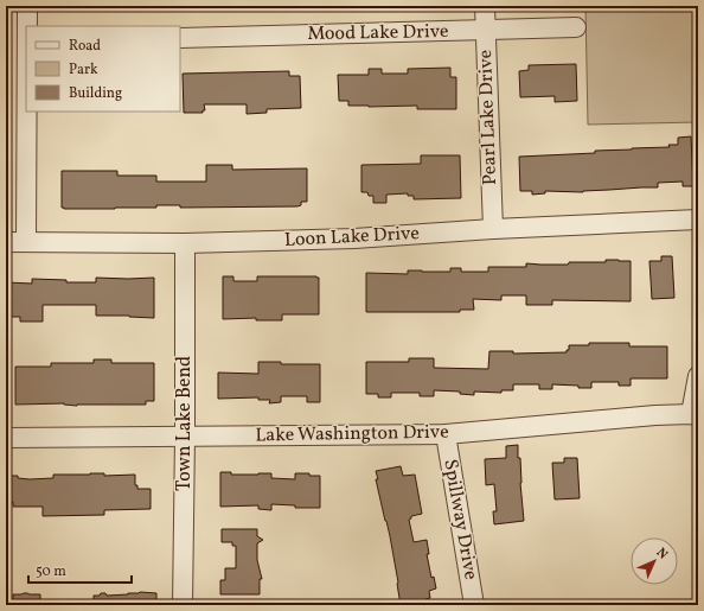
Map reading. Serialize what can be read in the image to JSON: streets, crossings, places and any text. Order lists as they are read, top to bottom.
{
  "streets": {
    "street": [
      "Mood Lake Drive",
      "Pearl Lake Drive",
      "Loon Lake Drive",
      "Town Lake Bend",
      "Lake Washington Drive",
      "Spillway Drive"
    ]
  },
  "crossings": [
    ["Mood Lake Drive", "Pearl Lake Drive"],
    ["Pearl Lake Drive", "Loon Lake Drive"],
    ["Loon Lake Drive", "Town Lake Bend"],
    ["Town Lake Bend", "Lake Washington Drive"],
    ["Lake Washington Drive", "Spillway Drive"]
  ],
  "legend": ["Road", "Park", "Building"],
  "scale_bar": "50 m",
  "north": "top right"
}
